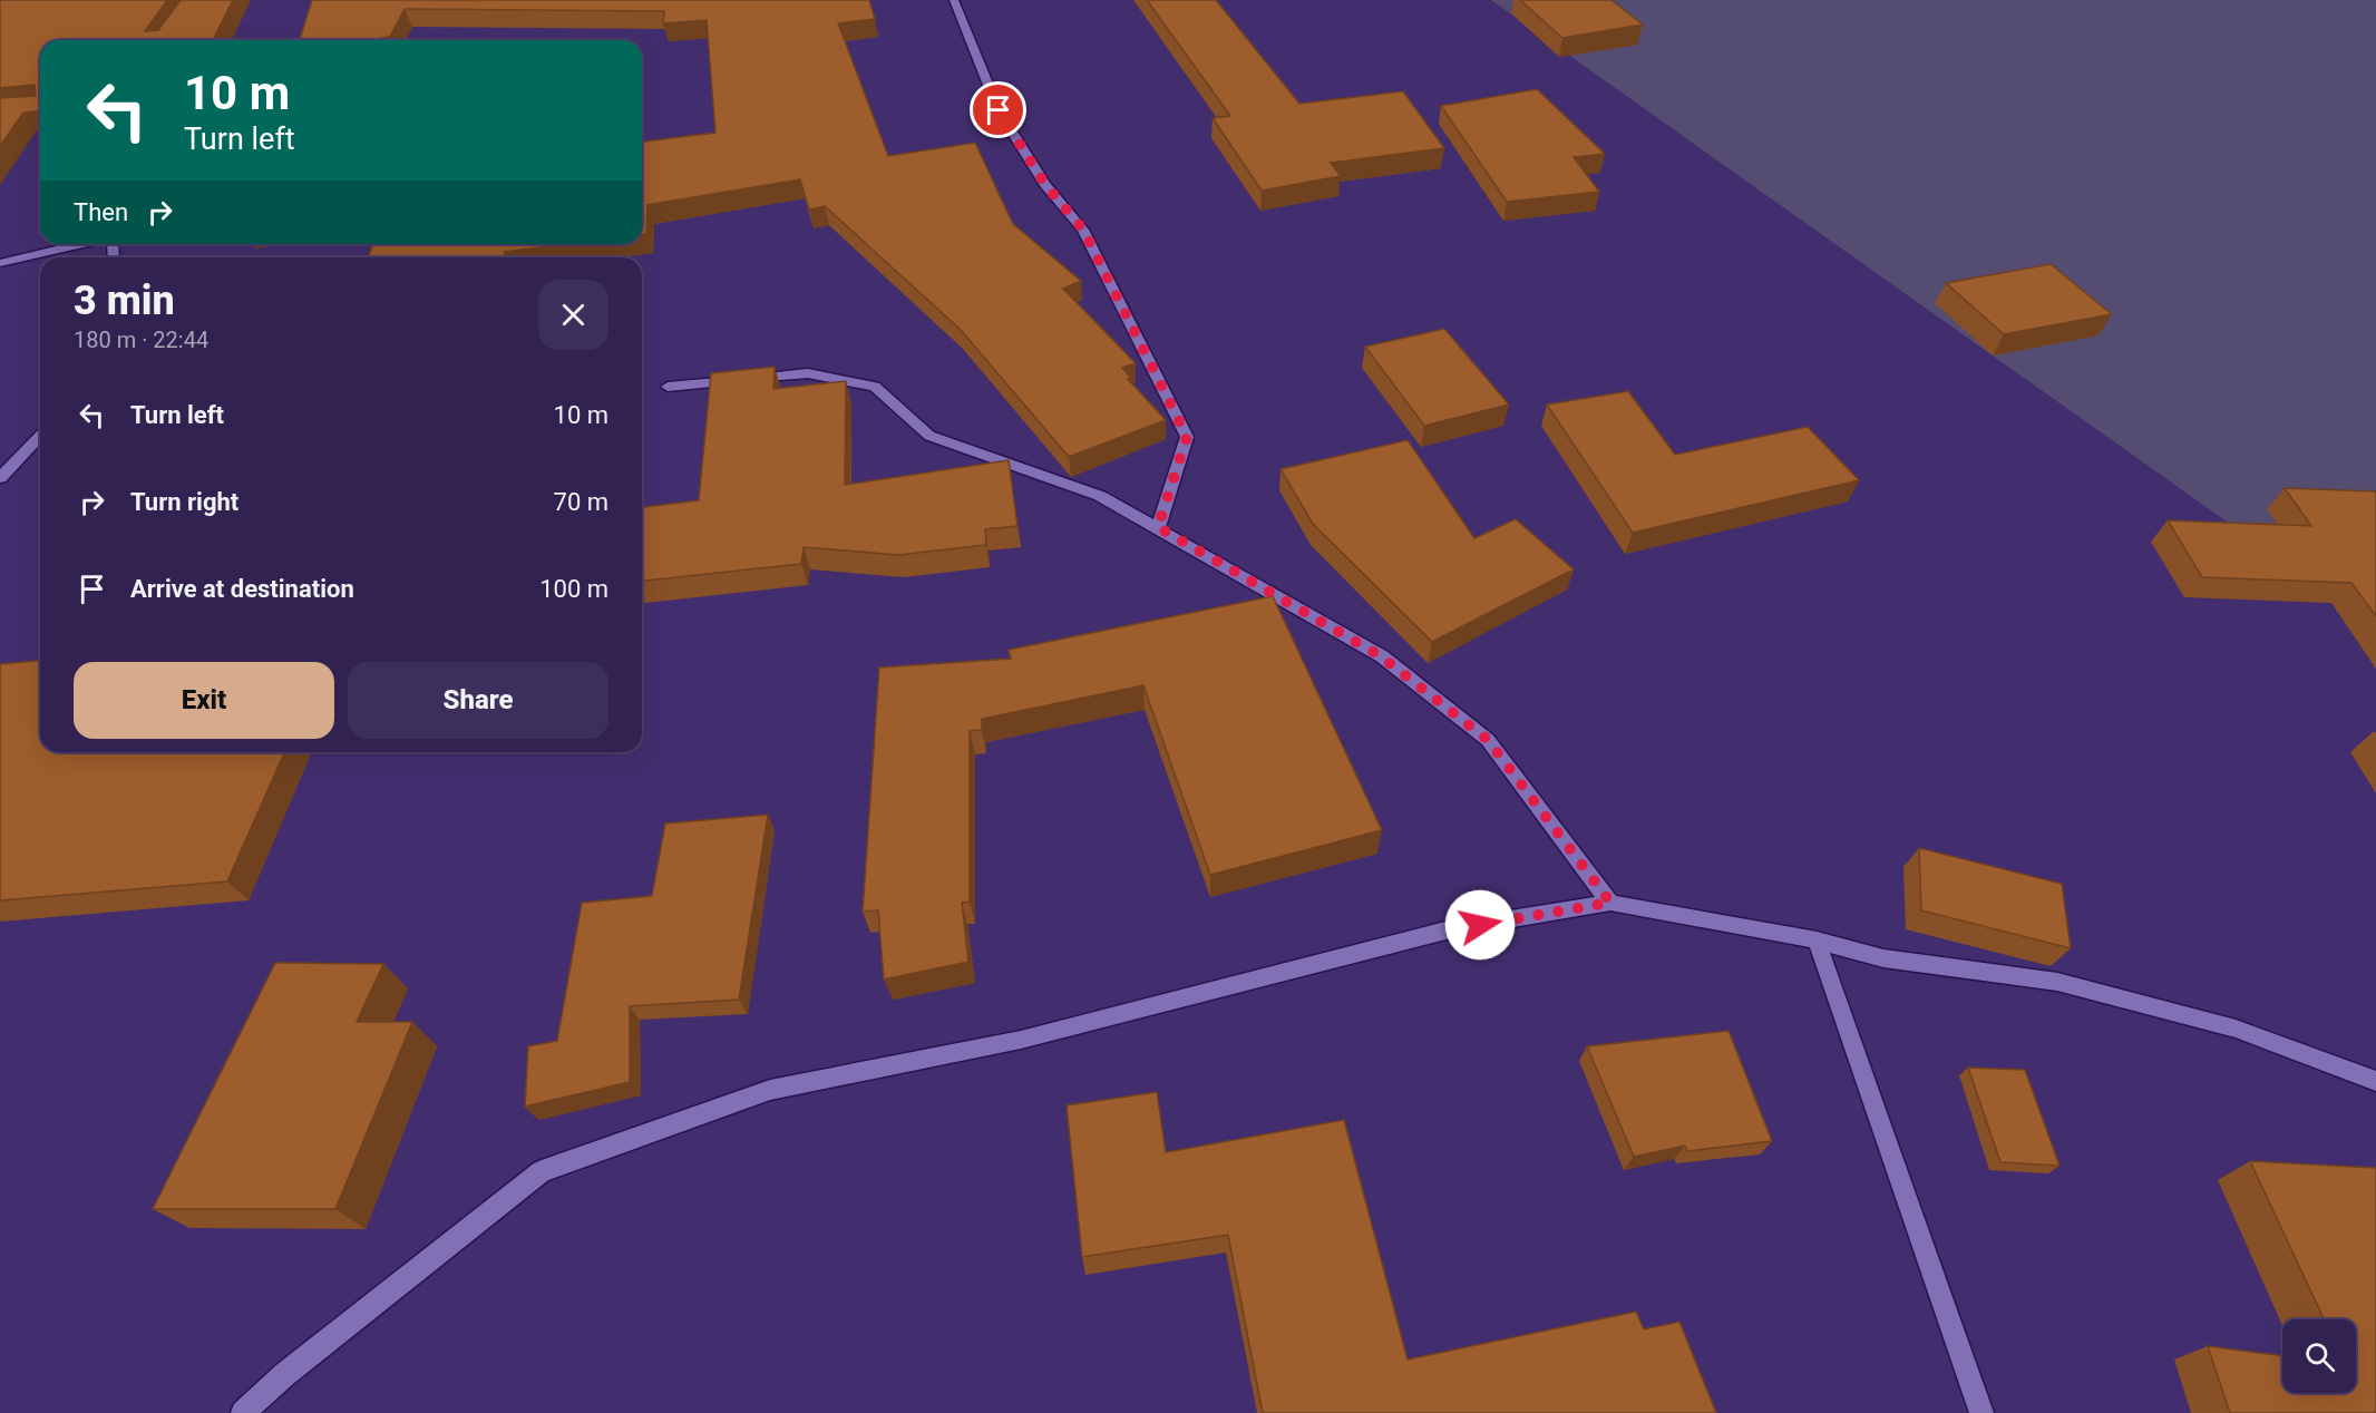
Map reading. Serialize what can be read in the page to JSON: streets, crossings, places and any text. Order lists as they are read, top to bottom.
{
  "page": {
    "turn": ["10 m", "Turn left"],
    "then": "Then",
    "heading": ["3 min", "180 m · 22:44"],
    "list": [
      {
        "name": "Turn left",
        "value": "10 m"
      },
      {
        "name": "Turn right",
        "value": "70 m"
      },
      {
        "name": "Arrive at destination",
        "value": "100 m"
      }
    ],
    "buttons": ["Exit", "Share"]
  }
}
